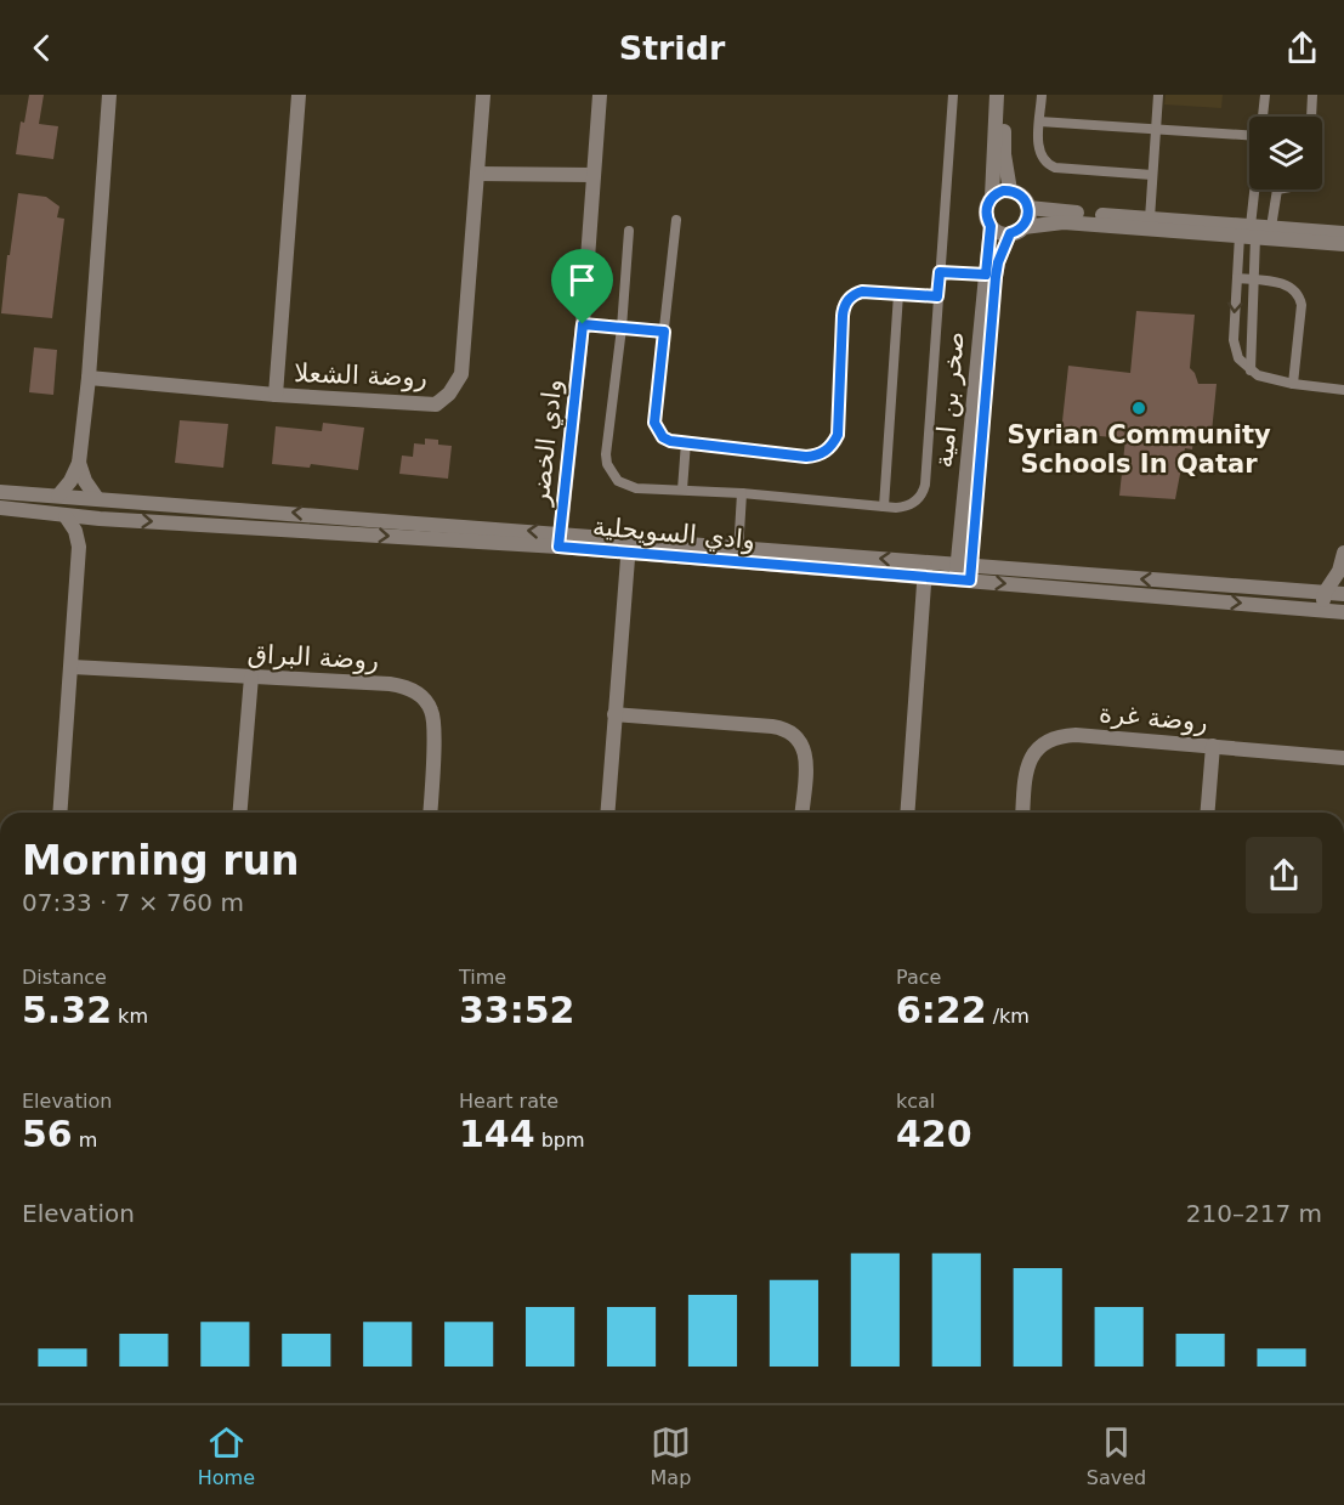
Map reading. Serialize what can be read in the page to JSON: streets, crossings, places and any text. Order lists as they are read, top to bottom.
{
  "streets": {
    "street": [
      "روضة الشعلا",
      "صخر بن امية",
      "وادي الخضر",
      "وادي السويحلية",
      "روضة البراق",
      "روضة غرة"
    ]
  },
  "crossings": [
    ["صخر بن امية", "وادي السويحلية"],
    ["وادي الخضر", "وادي السويحلية"]
  ],
  "places": ["Syrian Community Schools In Qatar"],
  "page": {
    "header": "Stridr",
    "heading": ["Morning run", "07:33 · 7 × 760 m"],
    "stats": [
      ["Distance", "5.32 km"],
      ["Time", "33:52"],
      ["Pace", "6:22 /km"],
      ["Elevation", "56 m"],
      ["Heart rate", "144 bpm"],
      ["kcal", "420"]
    ],
    "chart": ["Elevation", "210–217 m"],
    "tabs": ["Home", "Map", "Saved"]
  }
}
